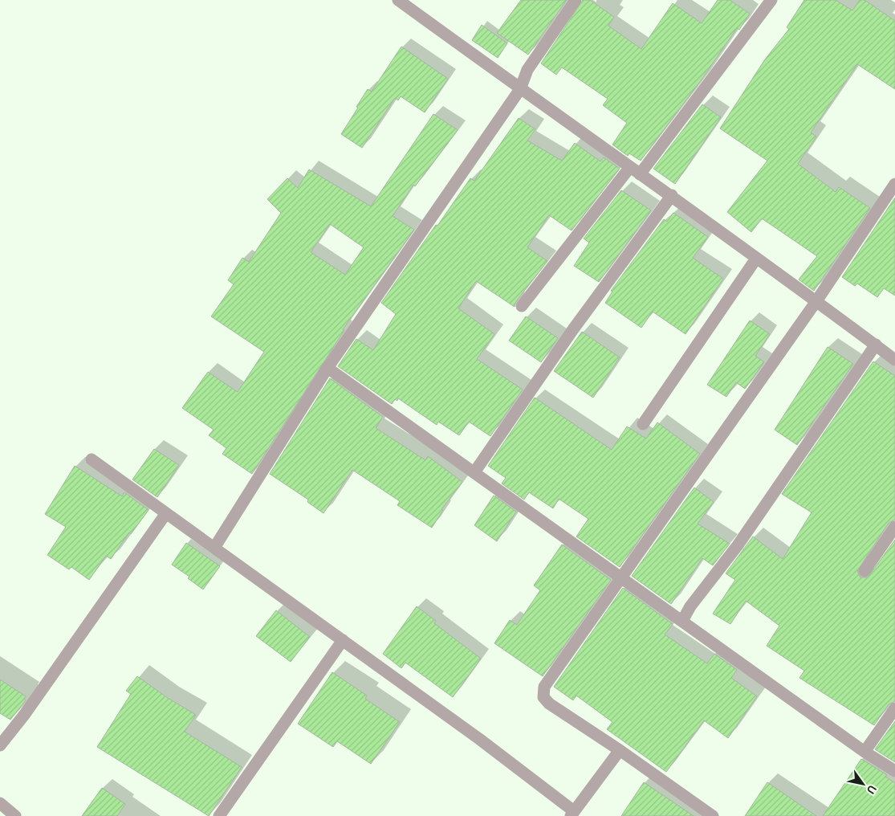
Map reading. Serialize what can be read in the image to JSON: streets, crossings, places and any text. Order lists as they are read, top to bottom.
{
  "north": "bottom right"
}
